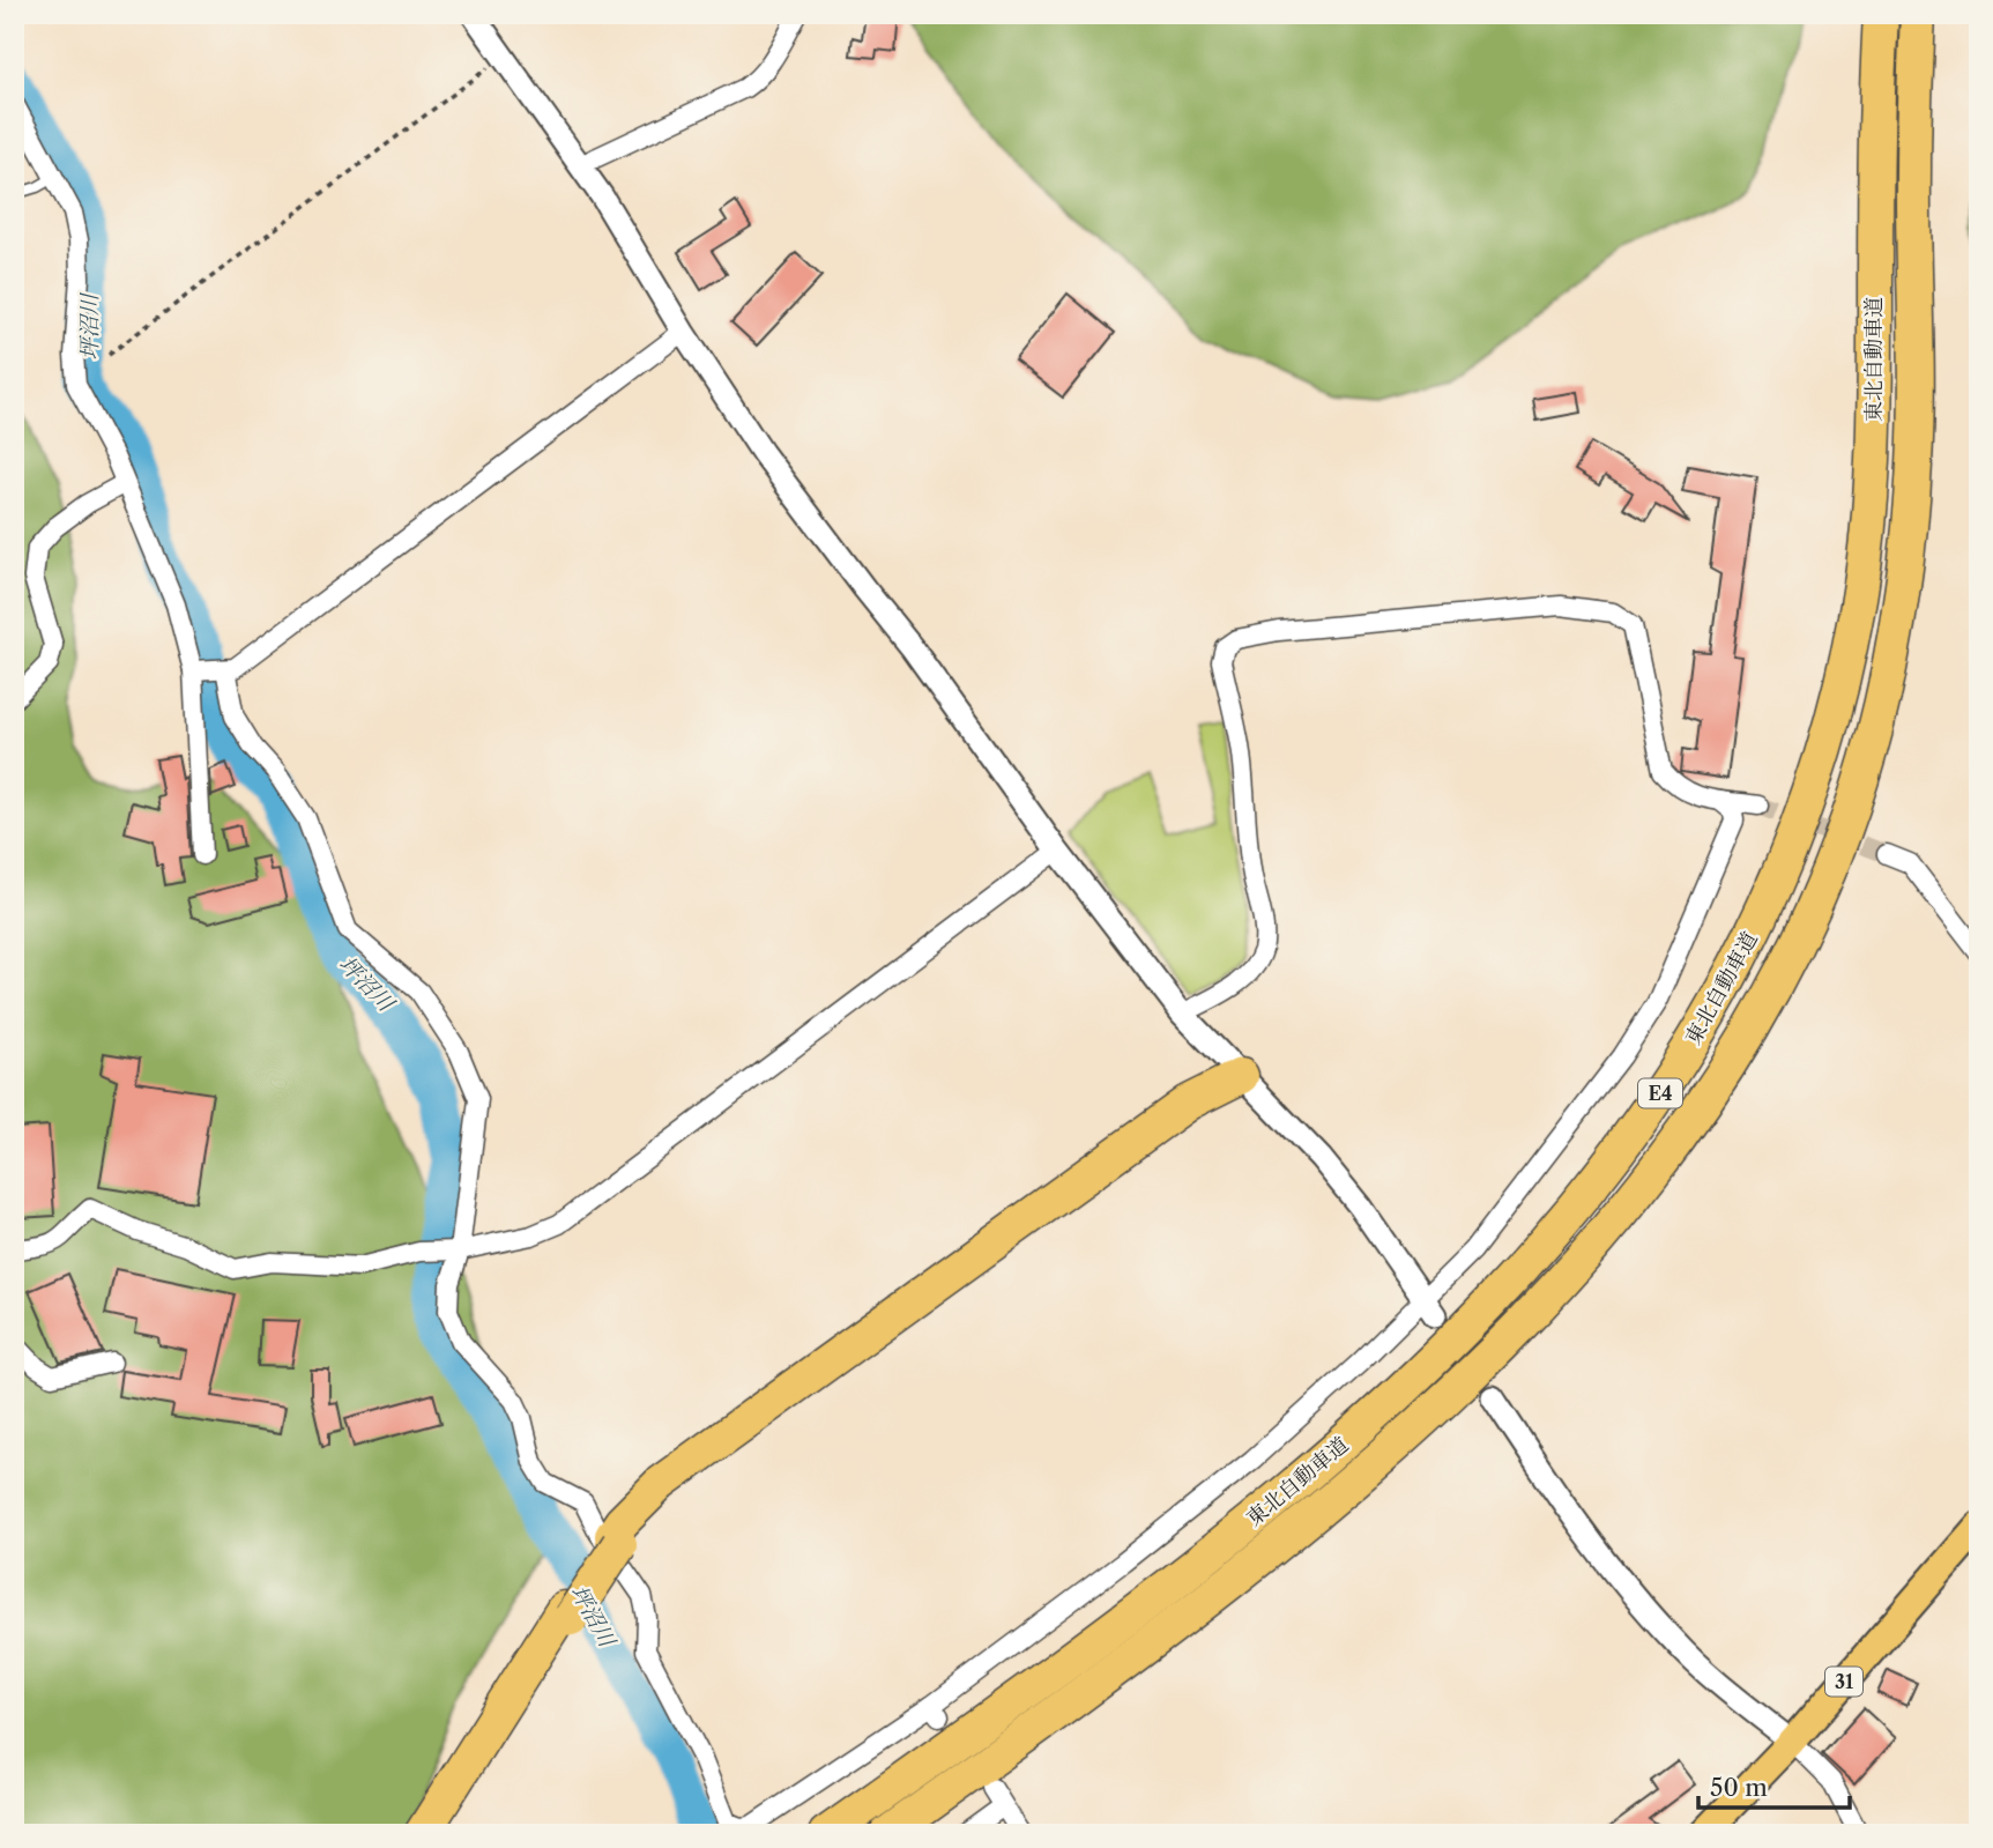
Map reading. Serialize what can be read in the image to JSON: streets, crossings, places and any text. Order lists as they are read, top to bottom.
{
  "streets": {
    "highway": ["東北自動車道", "E4"],
    "main road": ["31"]
  },
  "water": ["坪沼川"],
  "scale_bar": "50 m"
}
